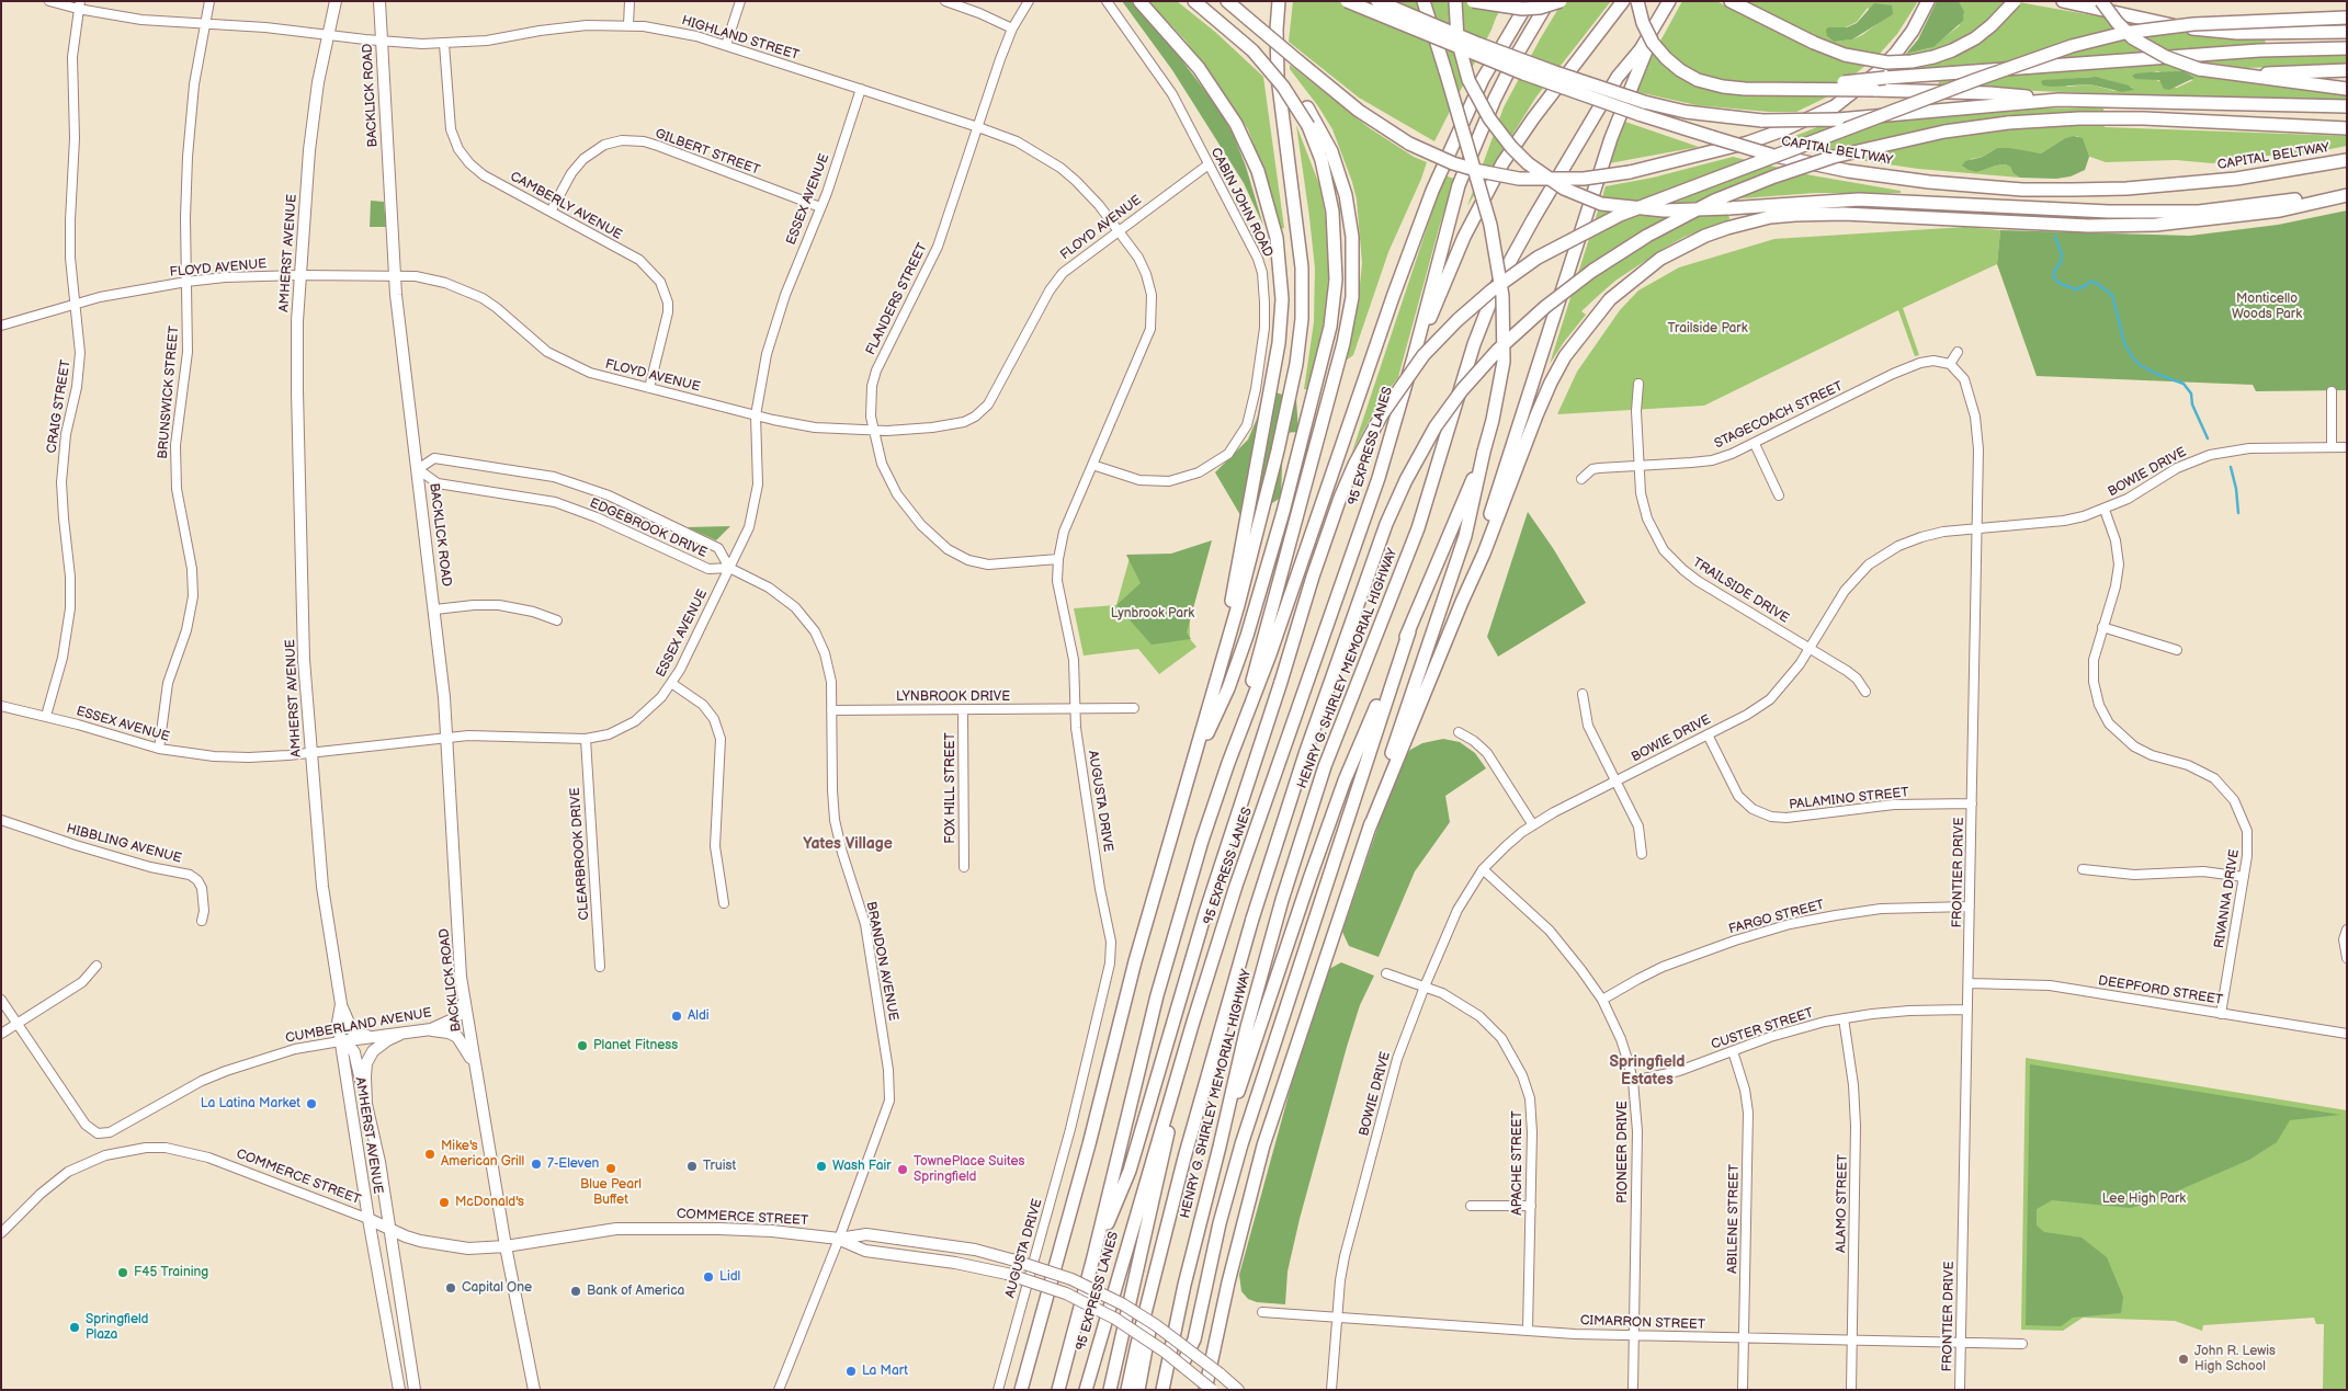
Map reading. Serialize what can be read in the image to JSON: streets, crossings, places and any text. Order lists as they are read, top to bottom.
{
  "streets": {
    "highway": ["CAPITAL BELTWAY", "95 EXPRESS LANES", "HENRY G. SHIRLEY MEMORIAL HIGHWAY"],
    "main road": [
      "BACKLICK ROAD",
      "AMHERST AVENUE",
      "CUMBERLAND AVENUE",
      "COMMERCE STREET"
    ],
    "street": [
      "HIGHLAND STREET",
      "GILBERT STREET",
      "ESSEX AVENUE",
      "CABIN JOHN ROAD",
      "CAMBERLY AVENUE",
      "FLOYD AVENUE",
      "FLANDERS STREET",
      "BRUNSWICK STREET",
      "CRAIG STREET",
      "STAGECOACH STREET",
      "BOWIE DRIVE",
      "EDGEBROOK DRIVE",
      "TRAILSIDE DRIVE",
      "LYNBROOK DRIVE",
      "FOX HILL STREET",
      "PALAMINO STREET",
      "AUGUSTA DRIVE",
      "HIBBLING AVENUE",
      "CLEARBROOK DRIVE",
      "FRONTIER DRIVE",
      "RIVANNA DRIVE",
      "FARGO STREET",
      "BRANDON AVENUE",
      "DEEPFORD STREET",
      "CUSTER STREET",
      "PIONEER DRIVE",
      "APACHE STREET",
      "ALAMO STREET",
      "ABILENE STREET",
      "CIMARRON STREET"
    ]
  },
  "crossings": [
    ["HIGHLAND STREET", "BACKLICK ROAD"],
    ["HIGHLAND STREET", "ESSEX AVENUE"],
    ["HIGHLAND STREET", "CAMBERLY AVENUE"],
    ["HIGHLAND STREET", "FLOYD AVENUE"],
    ["HIGHLAND STREET", "AMHERST AVENUE"],
    ["HIGHLAND STREET", "FLANDERS STREET"],
    ["HIGHLAND STREET", "BRUNSWICK STREET"],
    ["HIGHLAND STREET", "CRAIG STREET"],
    ["HIGHLAND STREET", "AUGUSTA DRIVE"],
    ["BACKLICK ROAD", "ESSEX AVENUE"],
    ["BACKLICK ROAD", "FLOYD AVENUE"],
    ["BACKLICK ROAD", "EDGEBROOK DRIVE"],
    ["BACKLICK ROAD", "CUMBERLAND AVENUE"],
    ["BACKLICK ROAD", "COMMERCE STREET"],
    ["GILBERT STREET", "ESSEX AVENUE"],
    ["GILBERT STREET", "CAMBERLY AVENUE"],
    ["ESSEX AVENUE", "FLOYD AVENUE"],
    ["ESSEX AVENUE", "AMHERST AVENUE"],
    ["ESSEX AVENUE", "BRUNSWICK STREET"],
    ["ESSEX AVENUE", "CRAIG STREET"],
    ["ESSEX AVENUE", "EDGEBROOK DRIVE"],
    ["ESSEX AVENUE", "CLEARBROOK DRIVE"],
    ["ESSEX AVENUE", "BRANDON AVENUE"],
    ["CABIN JOHN ROAD", "FLOYD AVENUE"],
    ["CABIN JOHN ROAD", "AUGUSTA DRIVE"],
    ["CAMBERLY AVENUE", "FLOYD AVENUE"],
    ["FLOYD AVENUE", "AMHERST AVENUE"],
    ["FLOYD AVENUE", "FLANDERS STREET"],
    ["FLOYD AVENUE", "BRUNSWICK STREET"],
    ["FLOYD AVENUE", "CRAIG STREET"],
    ["FLOYD AVENUE", "AUGUSTA DRIVE"],
    ["AMHERST AVENUE", "CUMBERLAND AVENUE"],
    ["AMHERST AVENUE", "COMMERCE STREET"],
    ["FLANDERS STREET", "AUGUSTA DRIVE"],
    ["STAGECOACH STREET", "TRAILSIDE DRIVE"],
    ["STAGECOACH STREET", "FRONTIER DRIVE"],
    ["BOWIE DRIVE", "TRAILSIDE DRIVE"],
    ["BOWIE DRIVE", "PALAMINO STREET"],
    ["BOWIE DRIVE", "FRONTIER DRIVE"],
    ["BOWIE DRIVE", "RIVANNA DRIVE"],
    ["BOWIE DRIVE", "PIONEER DRIVE"],
    ["BOWIE DRIVE", "APACHE STREET"],
    ["BOWIE DRIVE", "CIMARRON STREET"],
    ["EDGEBROOK DRIVE", "BRANDON AVENUE"],
    ["LYNBROOK DRIVE", "FOX HILL STREET"],
    ["LYNBROOK DRIVE", "AUGUSTA DRIVE"],
    ["LYNBROOK DRIVE", "BRANDON AVENUE"],
    ["PALAMINO STREET", "FRONTIER DRIVE"],
    ["FRONTIER DRIVE", "FARGO STREET"],
    ["FRONTIER DRIVE", "DEEPFORD STREET"],
    ["FRONTIER DRIVE", "CUSTER STREET"],
    ["FRONTIER DRIVE", "CIMARRON STREET"],
    ["RIVANNA DRIVE", "DEEPFORD STREET"],
    ["FARGO STREET", "PIONEER DRIVE"],
    ["BRANDON AVENUE", "COMMERCE STREET"],
    ["CUSTER STREET", "PIONEER DRIVE"],
    ["CUSTER STREET", "ALAMO STREET"],
    ["CUSTER STREET", "ABILENE STREET"],
    ["PIONEER DRIVE", "CIMARRON STREET"],
    ["APACHE STREET", "CIMARRON STREET"],
    ["ALAMO STREET", "CIMARRON STREET"],
    ["ABILENE STREET", "CIMARRON STREET"]
  ],
  "districts": ["Yates Village", "Springfield Estates"],
  "parks": [
    "Monticello Woods Park",
    "Trailside Park",
    "Lynbrook Park",
    "Lee High Park"
  ],
  "places": [
    "Aldi",
    "Planet Fitness",
    "La Latina Market",
    "Mike's American Grill",
    "7-Eleven",
    "Truist",
    "Wash Fair",
    "Blue Pearl Buffet",
    "TownePlace Suites Springfield",
    "McDonald's",
    "F45 Training",
    "Lidl",
    "Capital One",
    "Bank of America",
    "Springfield Plaza",
    "John R. Lewis High School",
    "La Mart"
  ]
}
